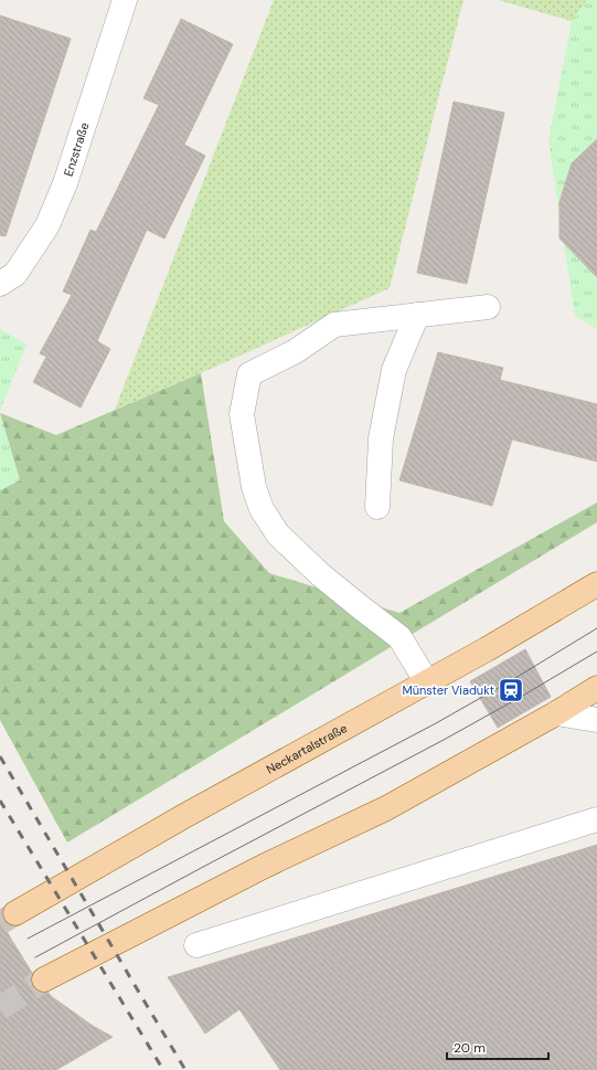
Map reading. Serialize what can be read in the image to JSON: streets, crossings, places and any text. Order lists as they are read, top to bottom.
{
  "streets": {
    "main road": ["Neckartalstraße"],
    "street": ["Enzstraße"]
  },
  "places": {
    "station": ["Münster Viadukt"]
  },
  "scale_bar": "20 m"
}
